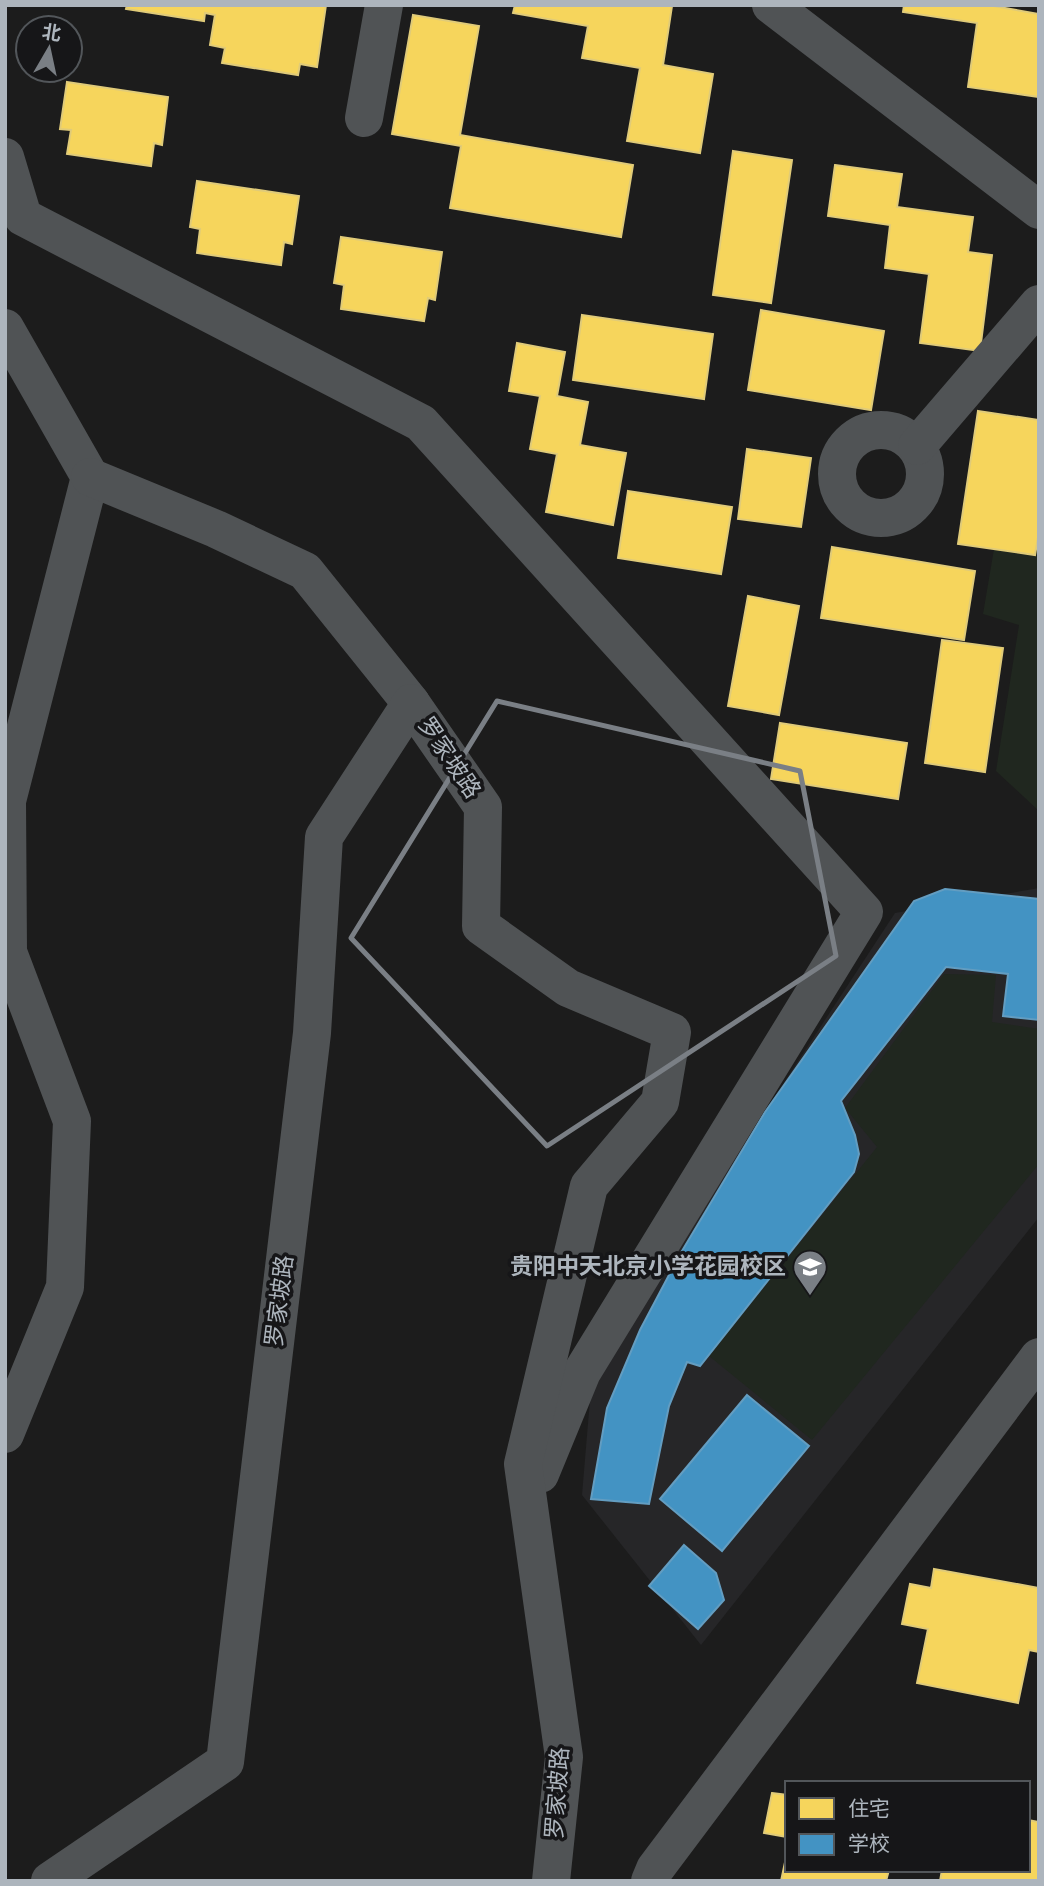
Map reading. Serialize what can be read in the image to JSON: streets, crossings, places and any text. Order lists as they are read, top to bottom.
{
  "streets": {
    "street": ["罗家坡路"]
  },
  "places": {
    "school or university": ["贵阳中天北京小学花园校区"]
  },
  "legend": ["住宅", "学校"],
  "north": "top"
}
